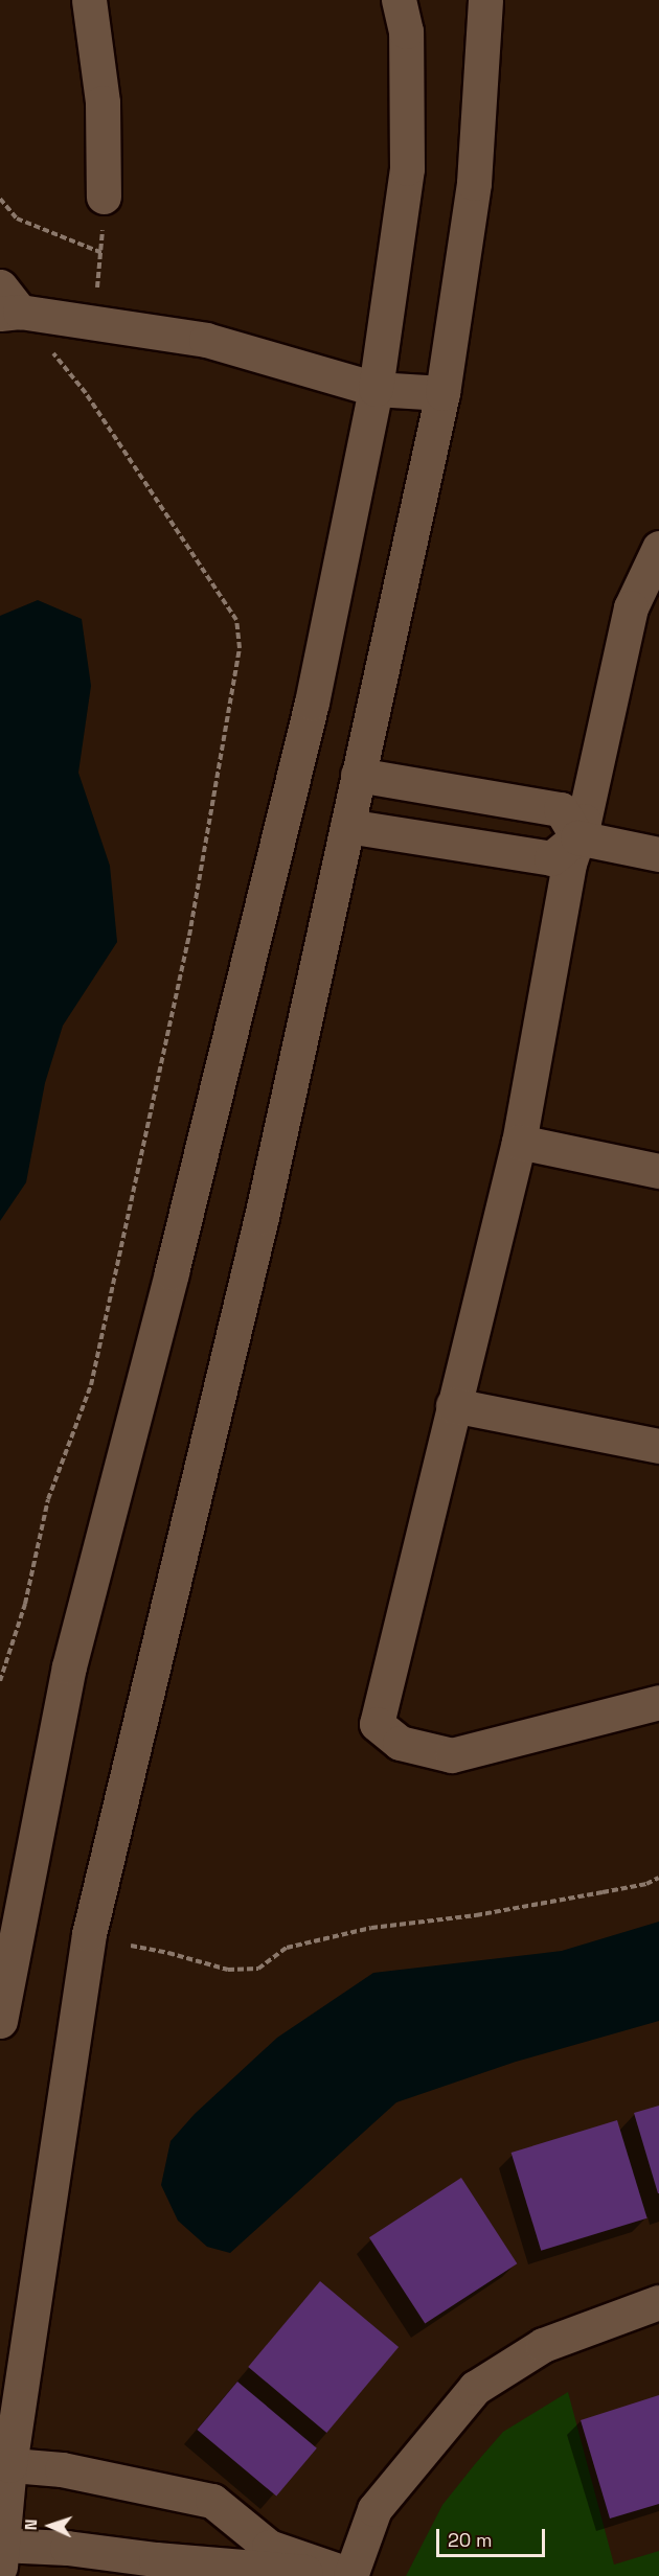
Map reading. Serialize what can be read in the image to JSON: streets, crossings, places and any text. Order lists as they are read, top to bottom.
{
  "scale_bar": "20 m",
  "north": "left"
}
